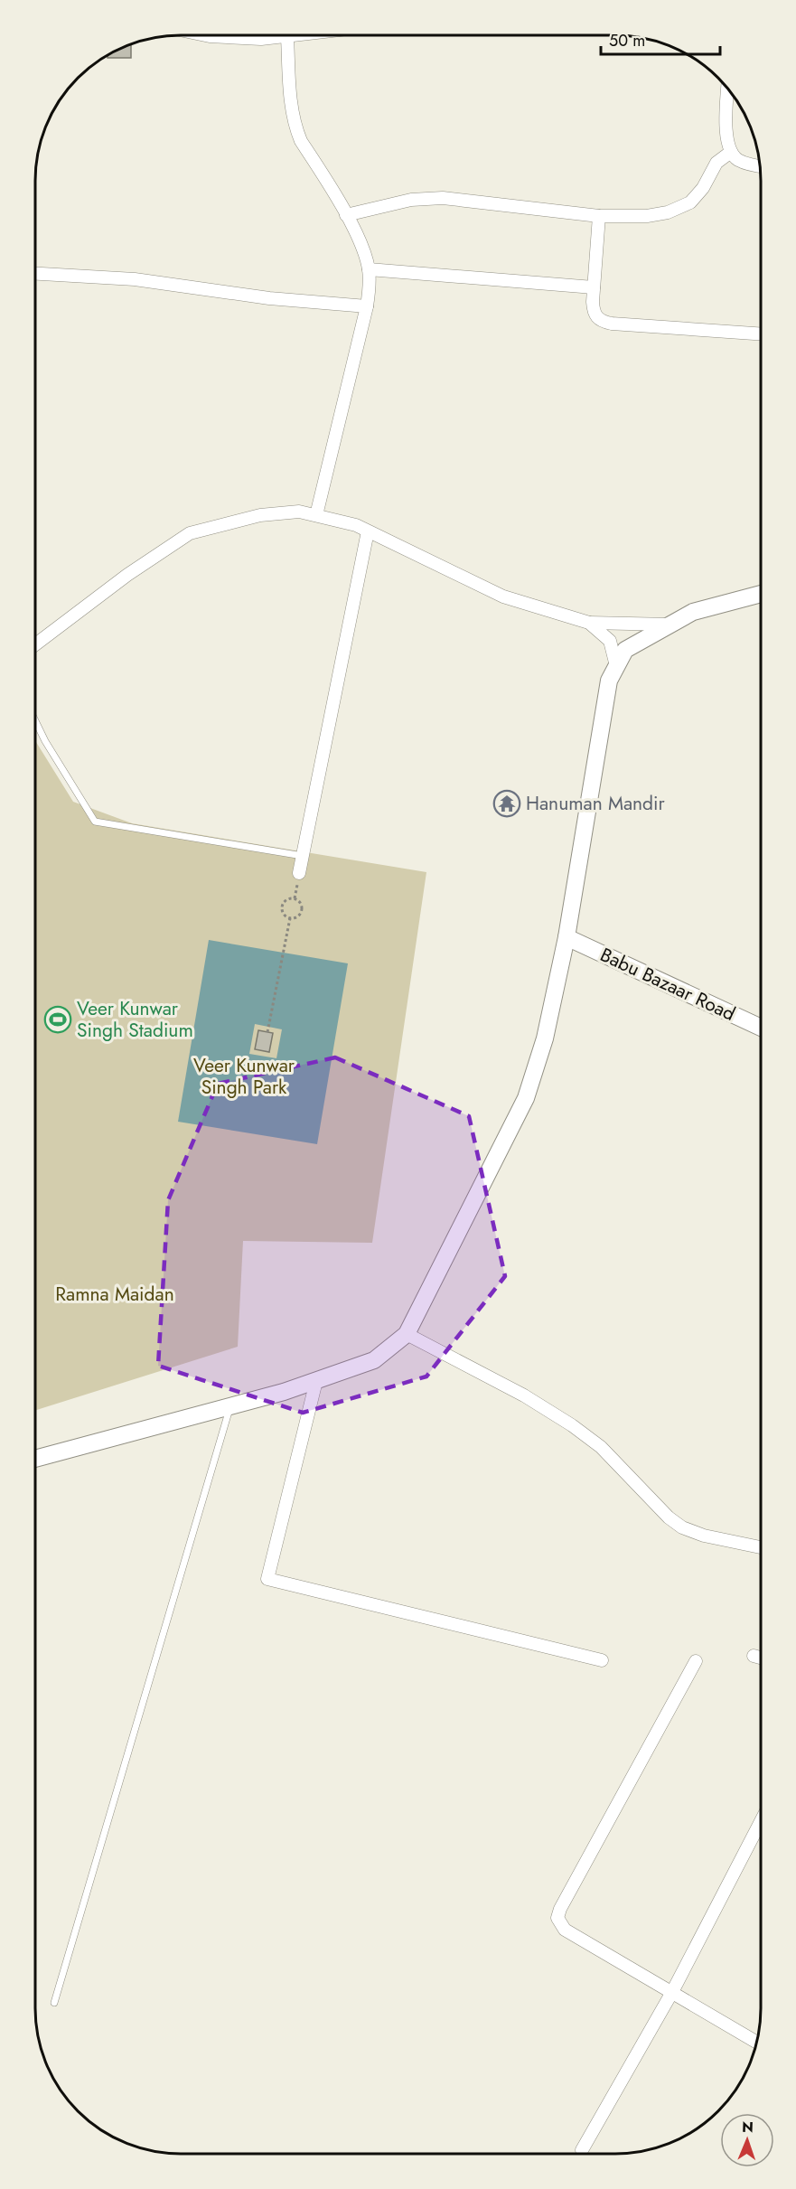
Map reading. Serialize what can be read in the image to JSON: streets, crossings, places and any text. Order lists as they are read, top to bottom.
{
  "streets": {
    "street": ["Babu Bazaar Road"]
  },
  "parks": ["Veer Kunwar Singh Park", "Ramna Maidan"],
  "places": {
    "temple": ["Hanuman Mandir"],
    "sports": ["Veer Kunwar Singh Stadium"]
  },
  "scale_bar": "50 m",
  "north": "top"
}
